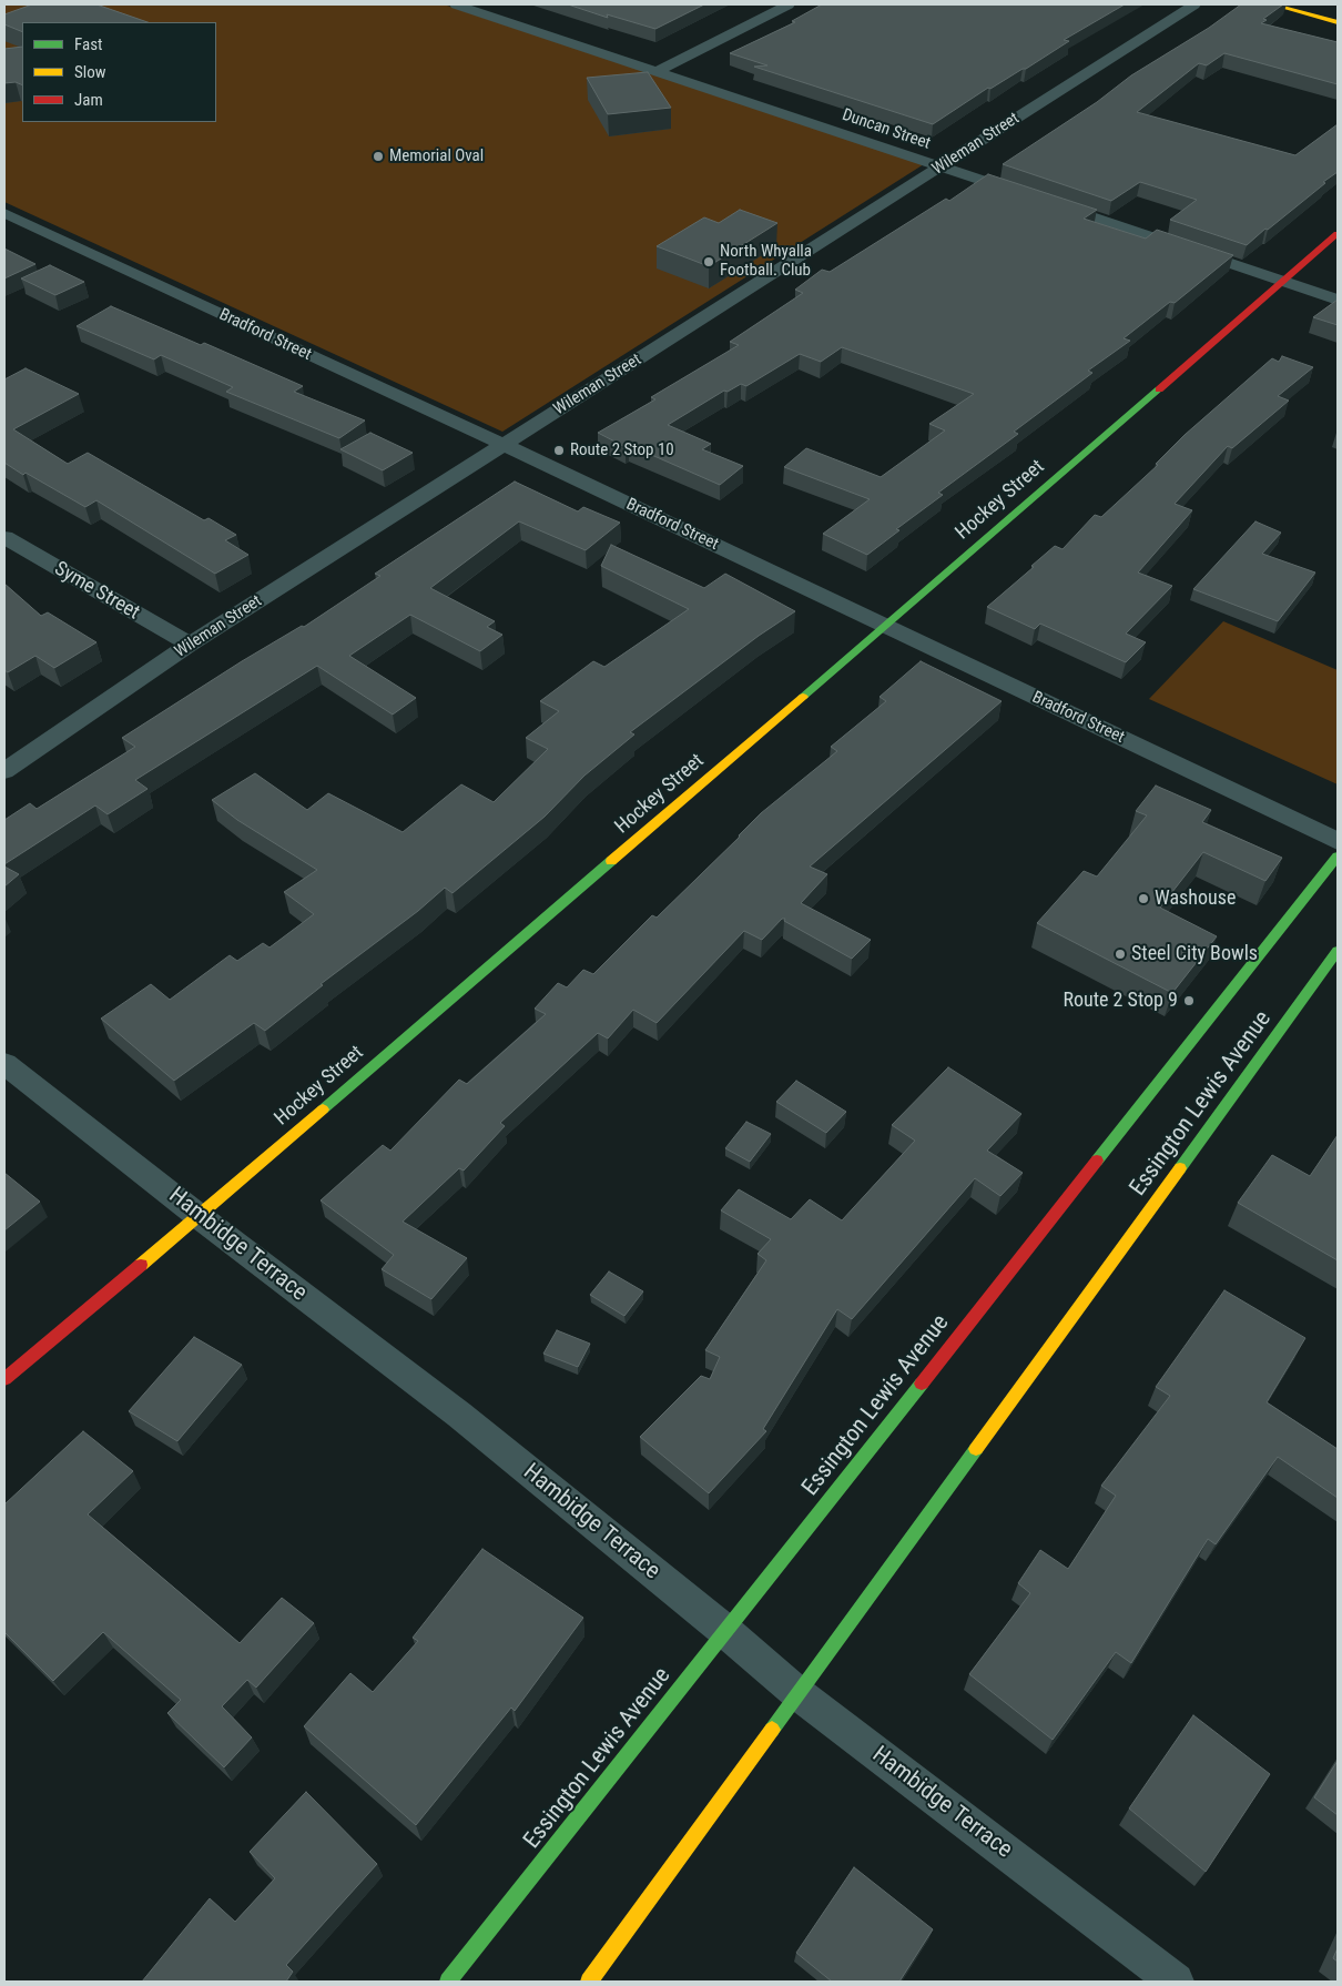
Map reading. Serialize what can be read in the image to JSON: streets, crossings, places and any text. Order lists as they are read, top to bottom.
{
  "streets": {
    "street": [
      "Duncan Street",
      "Wileman Street",
      "Bradford Street",
      "Hockey Street",
      "Syme Street",
      "Essington Lewis Avenue",
      "Hambidge Terrace"
    ]
  },
  "crossings": [
    ["Duncan Street", "Wileman Street"],
    ["Wileman Street", "Bradford Street"],
    ["Wileman Street", "Syme Street"],
    ["Bradford Street", "Hockey Street"],
    ["Hockey Street", "Hambidge Terrace"],
    ["Essington Lewis Avenue", "Hambidge Terrace"]
  ],
  "places": [
    "Memorial Oval",
    "North Whyalla Football. Club",
    "Route 2 Stop 10",
    "Washouse",
    "Steel City Bowls",
    "Route 2 Stop 9"
  ],
  "legend": ["Fast", "Slow", "Jam"]
}
